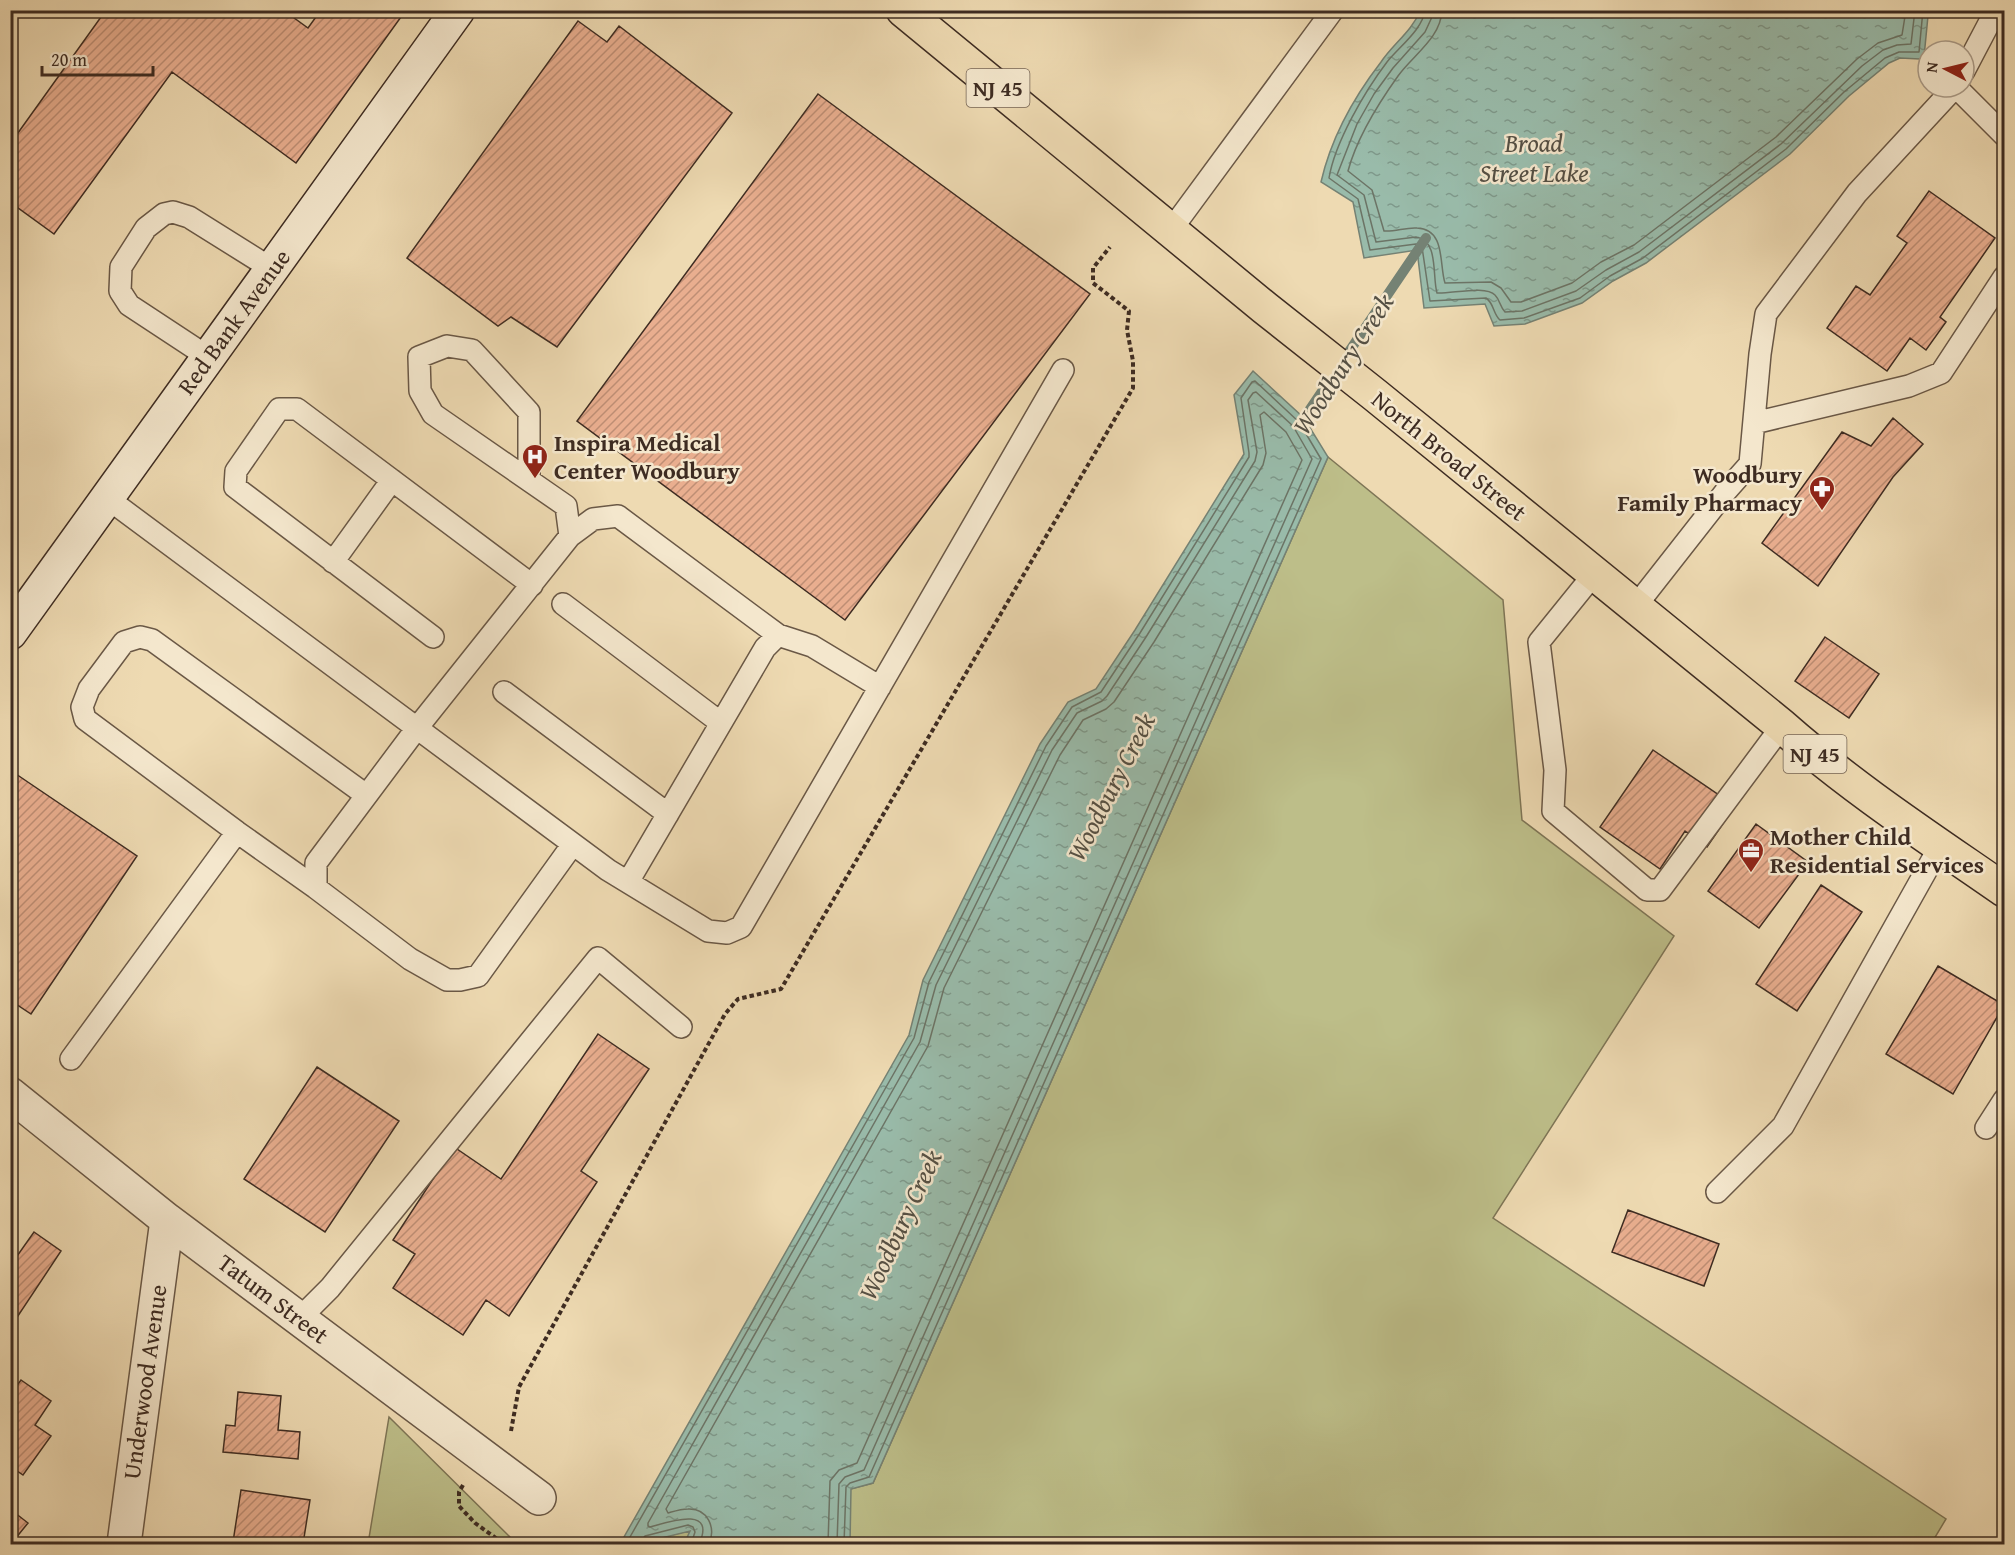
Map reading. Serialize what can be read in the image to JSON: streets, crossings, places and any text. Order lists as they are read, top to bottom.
{
  "streets": {
    "main road": ["NJ 45", "North Broad Street"],
    "street": ["Red Bank Avenue", "Tatum Street", "Underwood Avenue"]
  },
  "crossings": [
    ["Tatum Street", "Underwood Avenue"]
  ],
  "water": ["Broad Street Lake", "Woodbury Creek"],
  "places": {
    "hospital": ["Inspira Medical Center Woodbury"],
    "pharmacy": ["Woodbury Family Pharmacy"],
    "office": ["Mother Child Residential Services"]
  },
  "scale_bar": "20 m",
  "north": "left"
}
